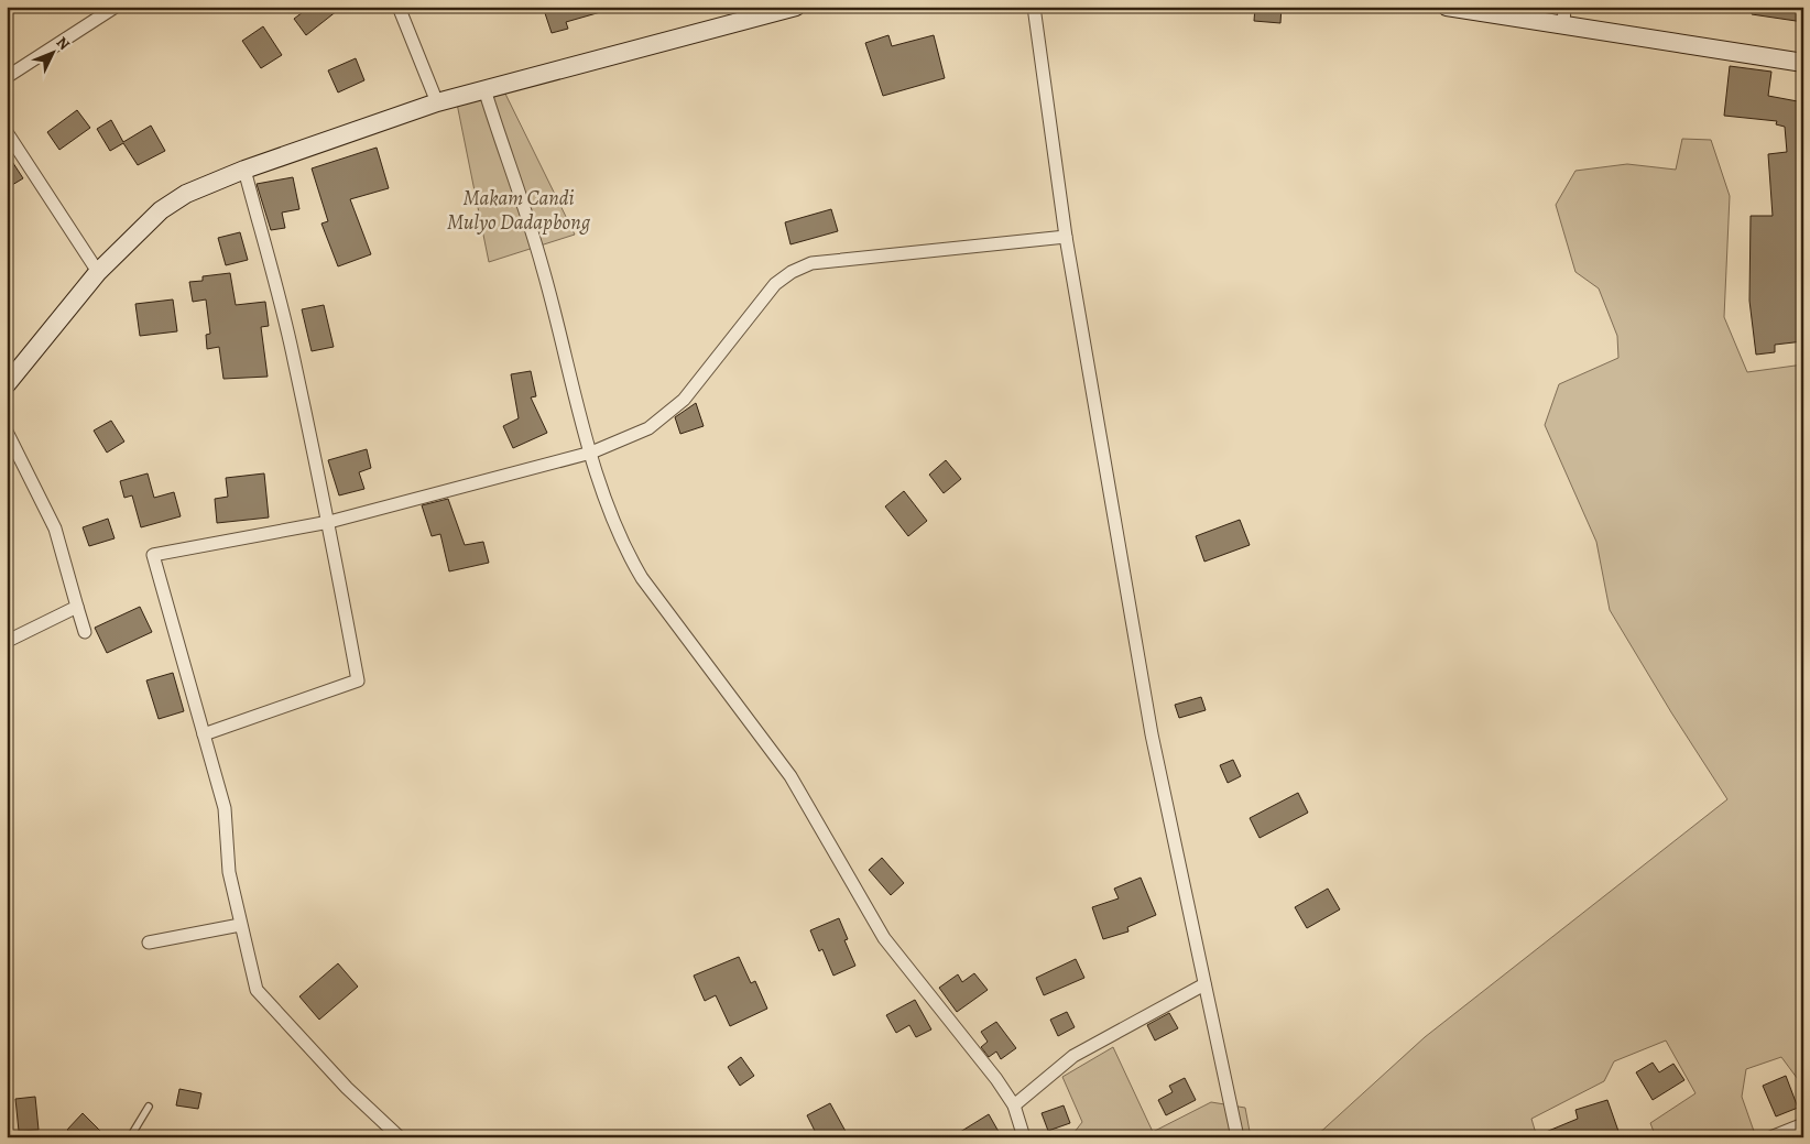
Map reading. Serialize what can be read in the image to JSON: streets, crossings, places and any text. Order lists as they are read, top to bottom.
{
  "parks": ["Makam Candi Mulyo Dadapbong"],
  "north": "top right"
}
